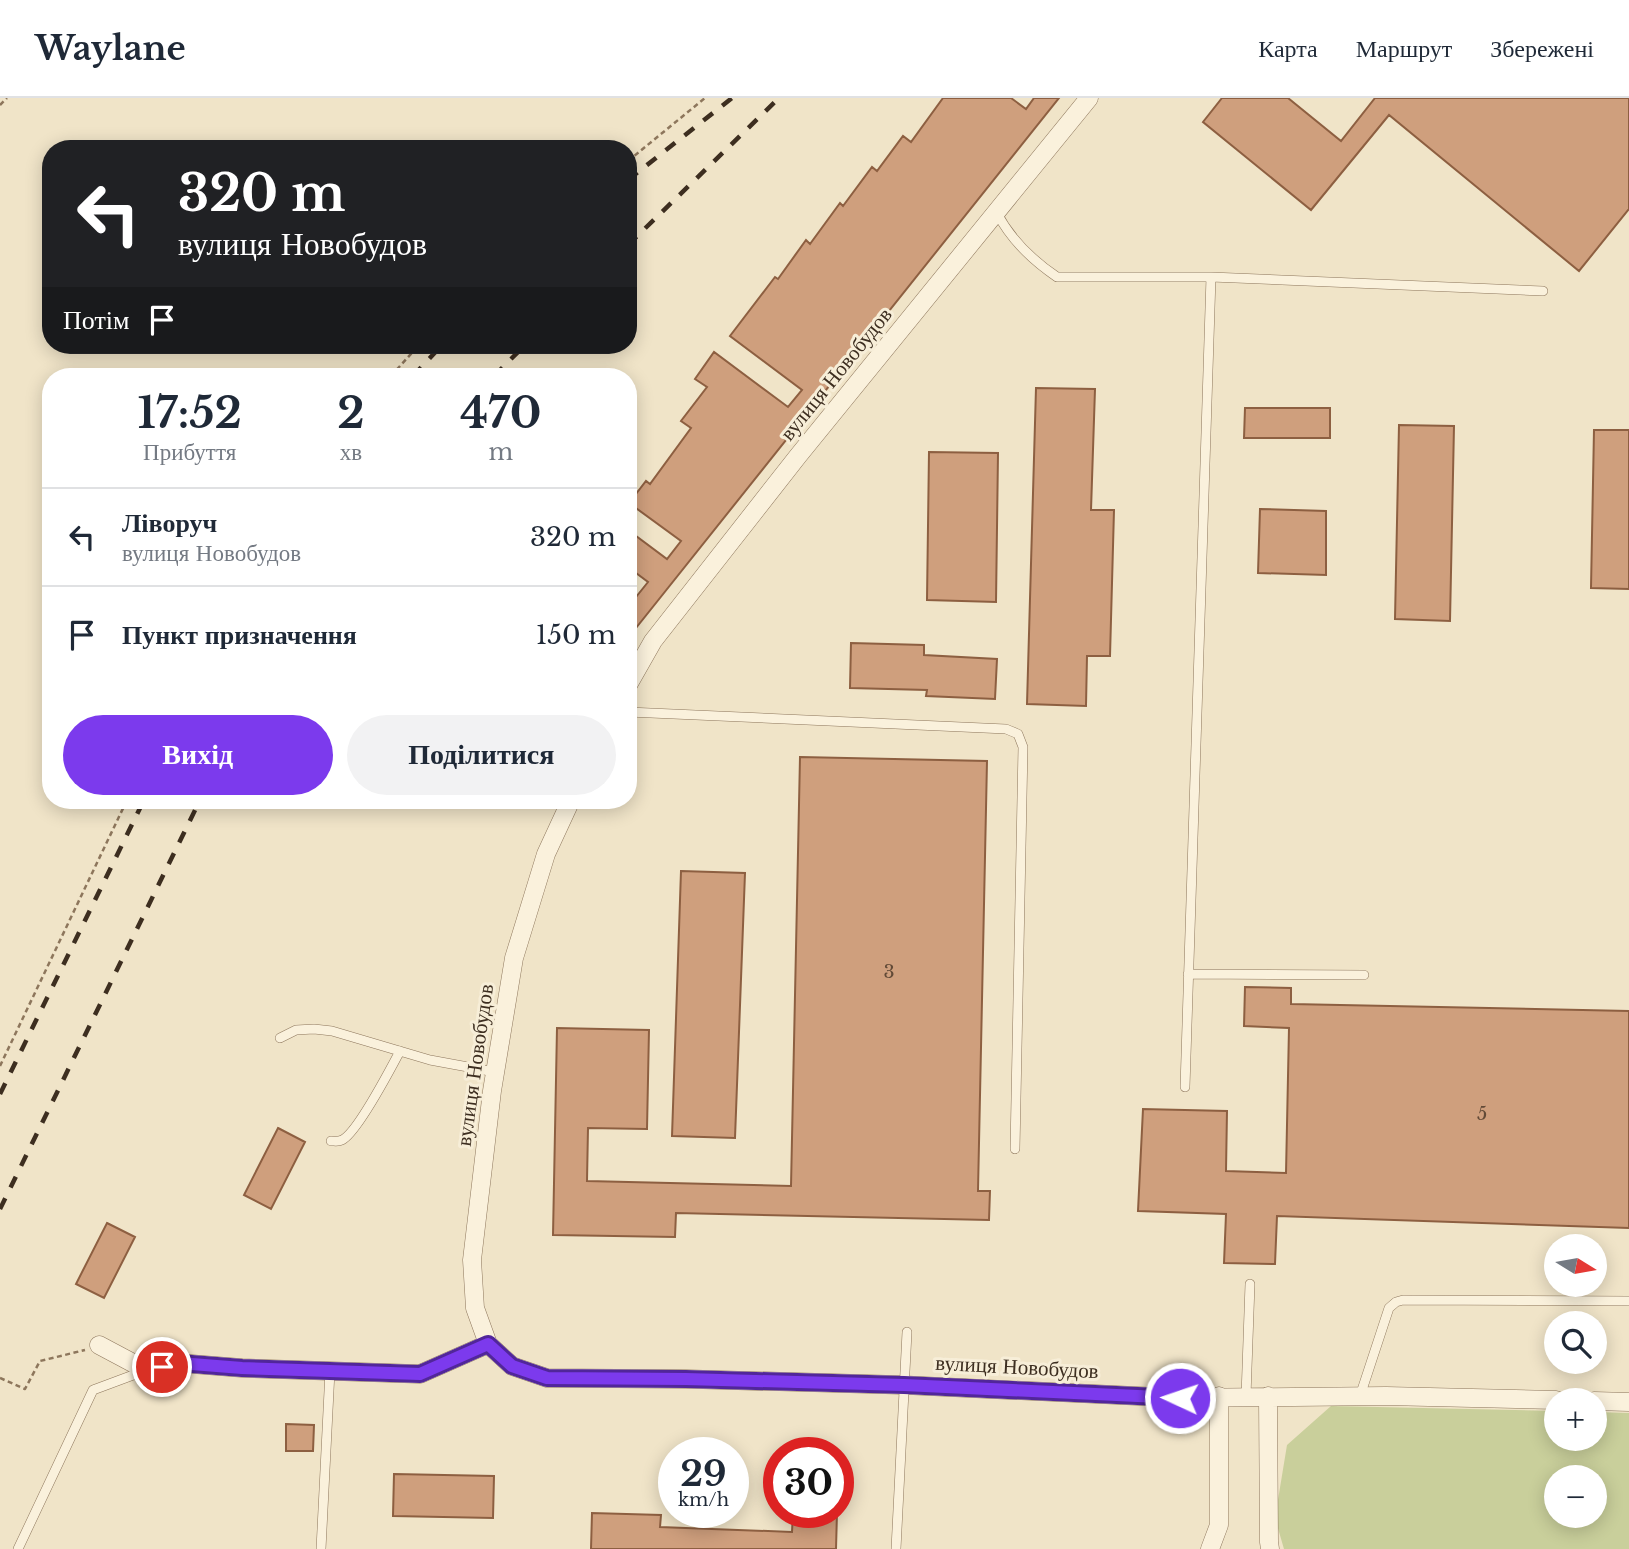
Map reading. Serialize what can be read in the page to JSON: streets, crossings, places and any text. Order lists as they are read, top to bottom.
{
  "streets": {
    "street": ["вулиця Новобудов"]
  },
  "house_numbers": ["3", "5"],
  "north": "right",
  "page": {
    "header": "Waylane",
    "nav": ["Карта", "Маршрут", "Збережені"],
    "turn": ["320 m", "вулиця Новобудов"],
    "then": "Потім",
    "eta": [
      "17:52",
      "Прибуття",
      "2",
      "хв",
      "470",
      "m"
    ],
    "list": [
      {
        "name": "Ліворуч",
        "note": "вулиця Новобудов",
        "value": "320 m"
      },
      {
        "name": "Пункт призначення",
        "value": "150 m"
      }
    ],
    "buttons": ["Вихід", "Поділитися"],
    "map_buttons": ["+", "−"],
    "speed": "29 km/h",
    "limit": "30"
  }
}
